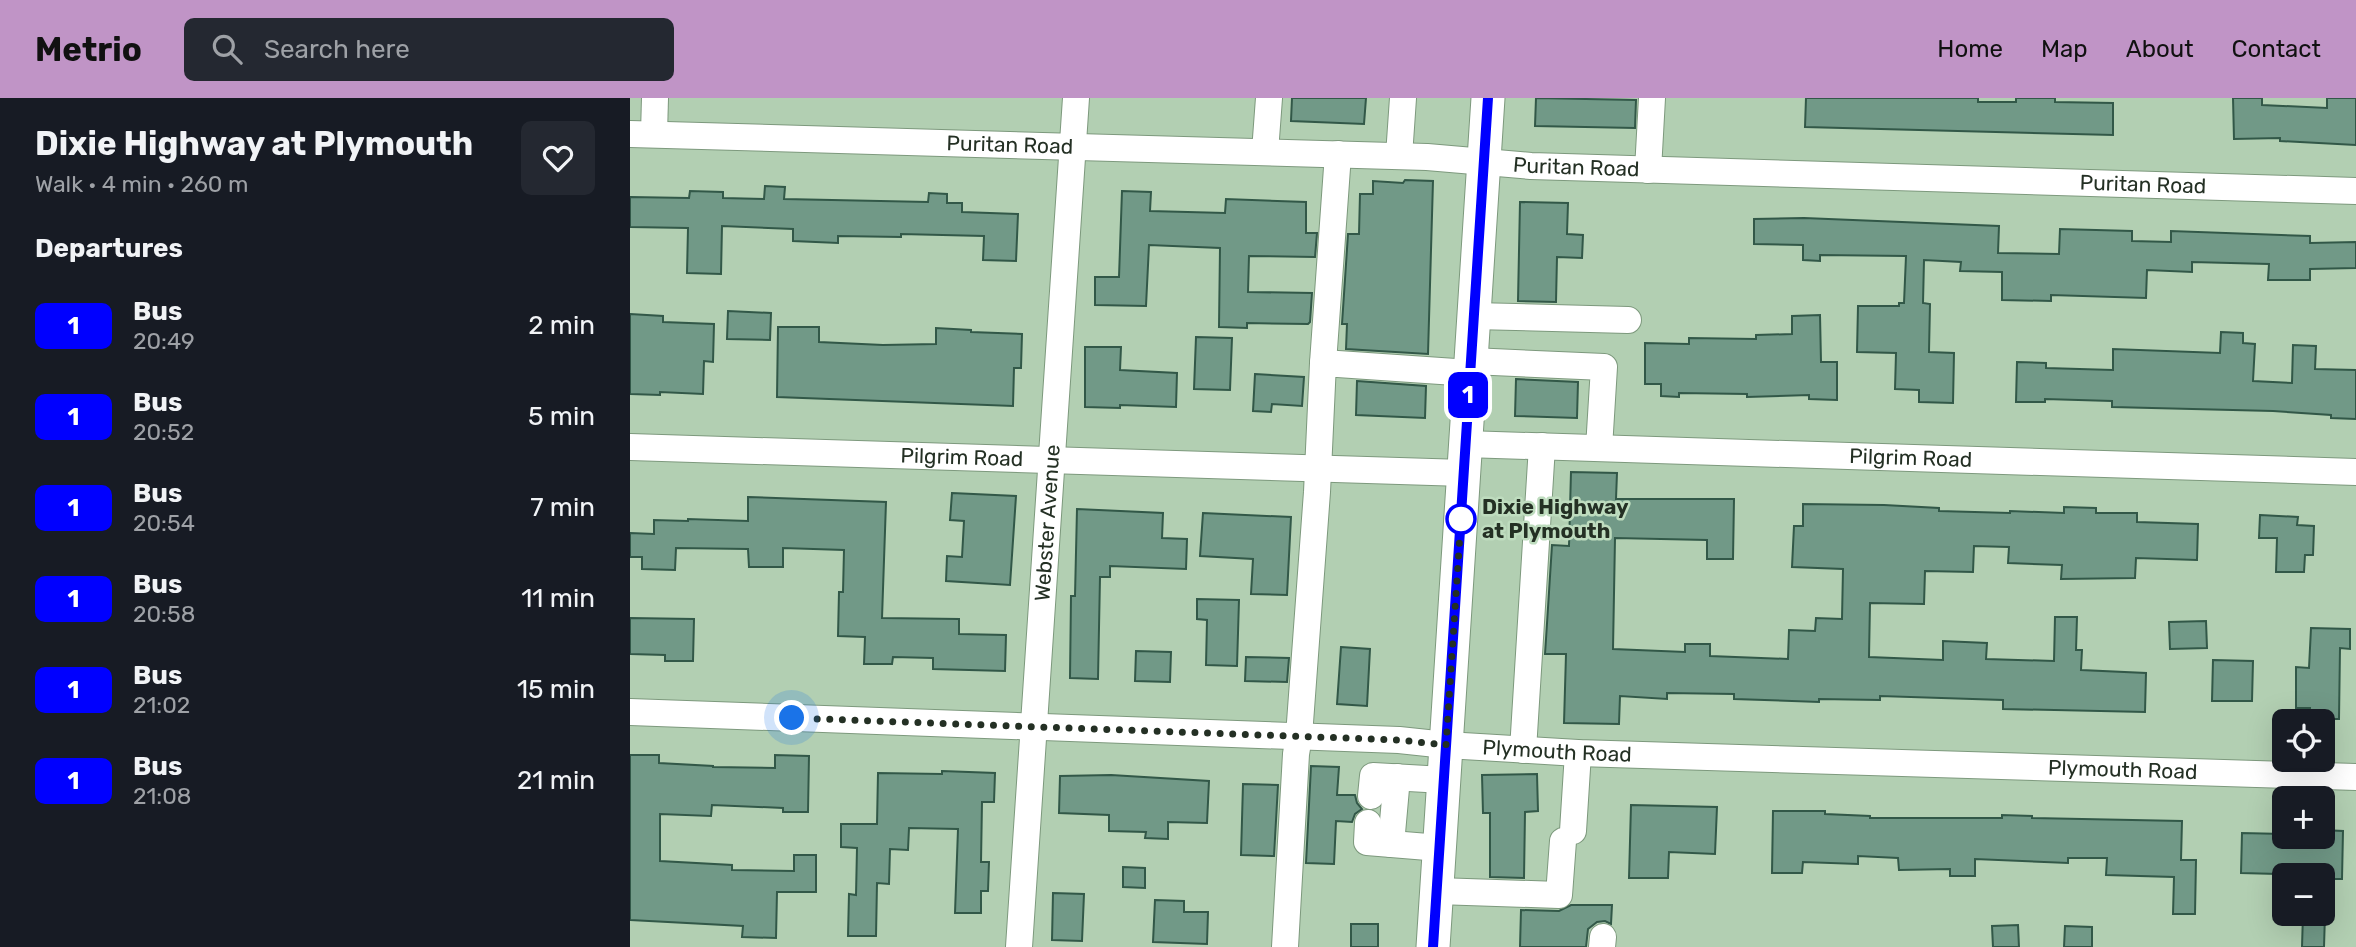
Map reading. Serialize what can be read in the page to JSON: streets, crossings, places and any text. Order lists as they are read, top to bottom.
{
  "streets": {
    "street": [
      "Puritan Road",
      "Pilgrim Road",
      "Webster Avenue",
      "Plymouth Road"
    ]
  },
  "crossings": [
    ["Puritan Road", "Webster Avenue"],
    ["Pilgrim Road", "Webster Avenue"],
    ["Webster Avenue", "Plymouth Road"]
  ],
  "places": ["Dixie Highway at Plymouth"],
  "lines": ["bus line 1"],
  "page": {
    "header": "Metrio",
    "search": "Search here",
    "nav": [
      "Home",
      "Map",
      "About",
      "Contact"
    ],
    "heading": [
      ["Dixie Highway at Plymouth", "Walk · 4 min · 260 m"],
      "Departures"
    ],
    "on_map": "1",
    "list": [
      {
        "mark": "1",
        "name": "Bus",
        "note": "20:49",
        "value": "2 min"
      },
      {
        "mark": "1",
        "name": "Bus",
        "note": "20:52",
        "value": "5 min"
      },
      {
        "mark": "1",
        "name": "Bus",
        "note": "20:54",
        "value": "7 min"
      },
      {
        "mark": "1",
        "name": "Bus",
        "note": "20:58",
        "value": "11 min"
      },
      {
        "mark": "1",
        "name": "Bus",
        "note": "21:02",
        "value": "15 min"
      },
      {
        "mark": "1",
        "name": "Bus",
        "note": "21:08",
        "value": "21 min"
      }
    ],
    "map_buttons": ["+", "−"]
  }
}
